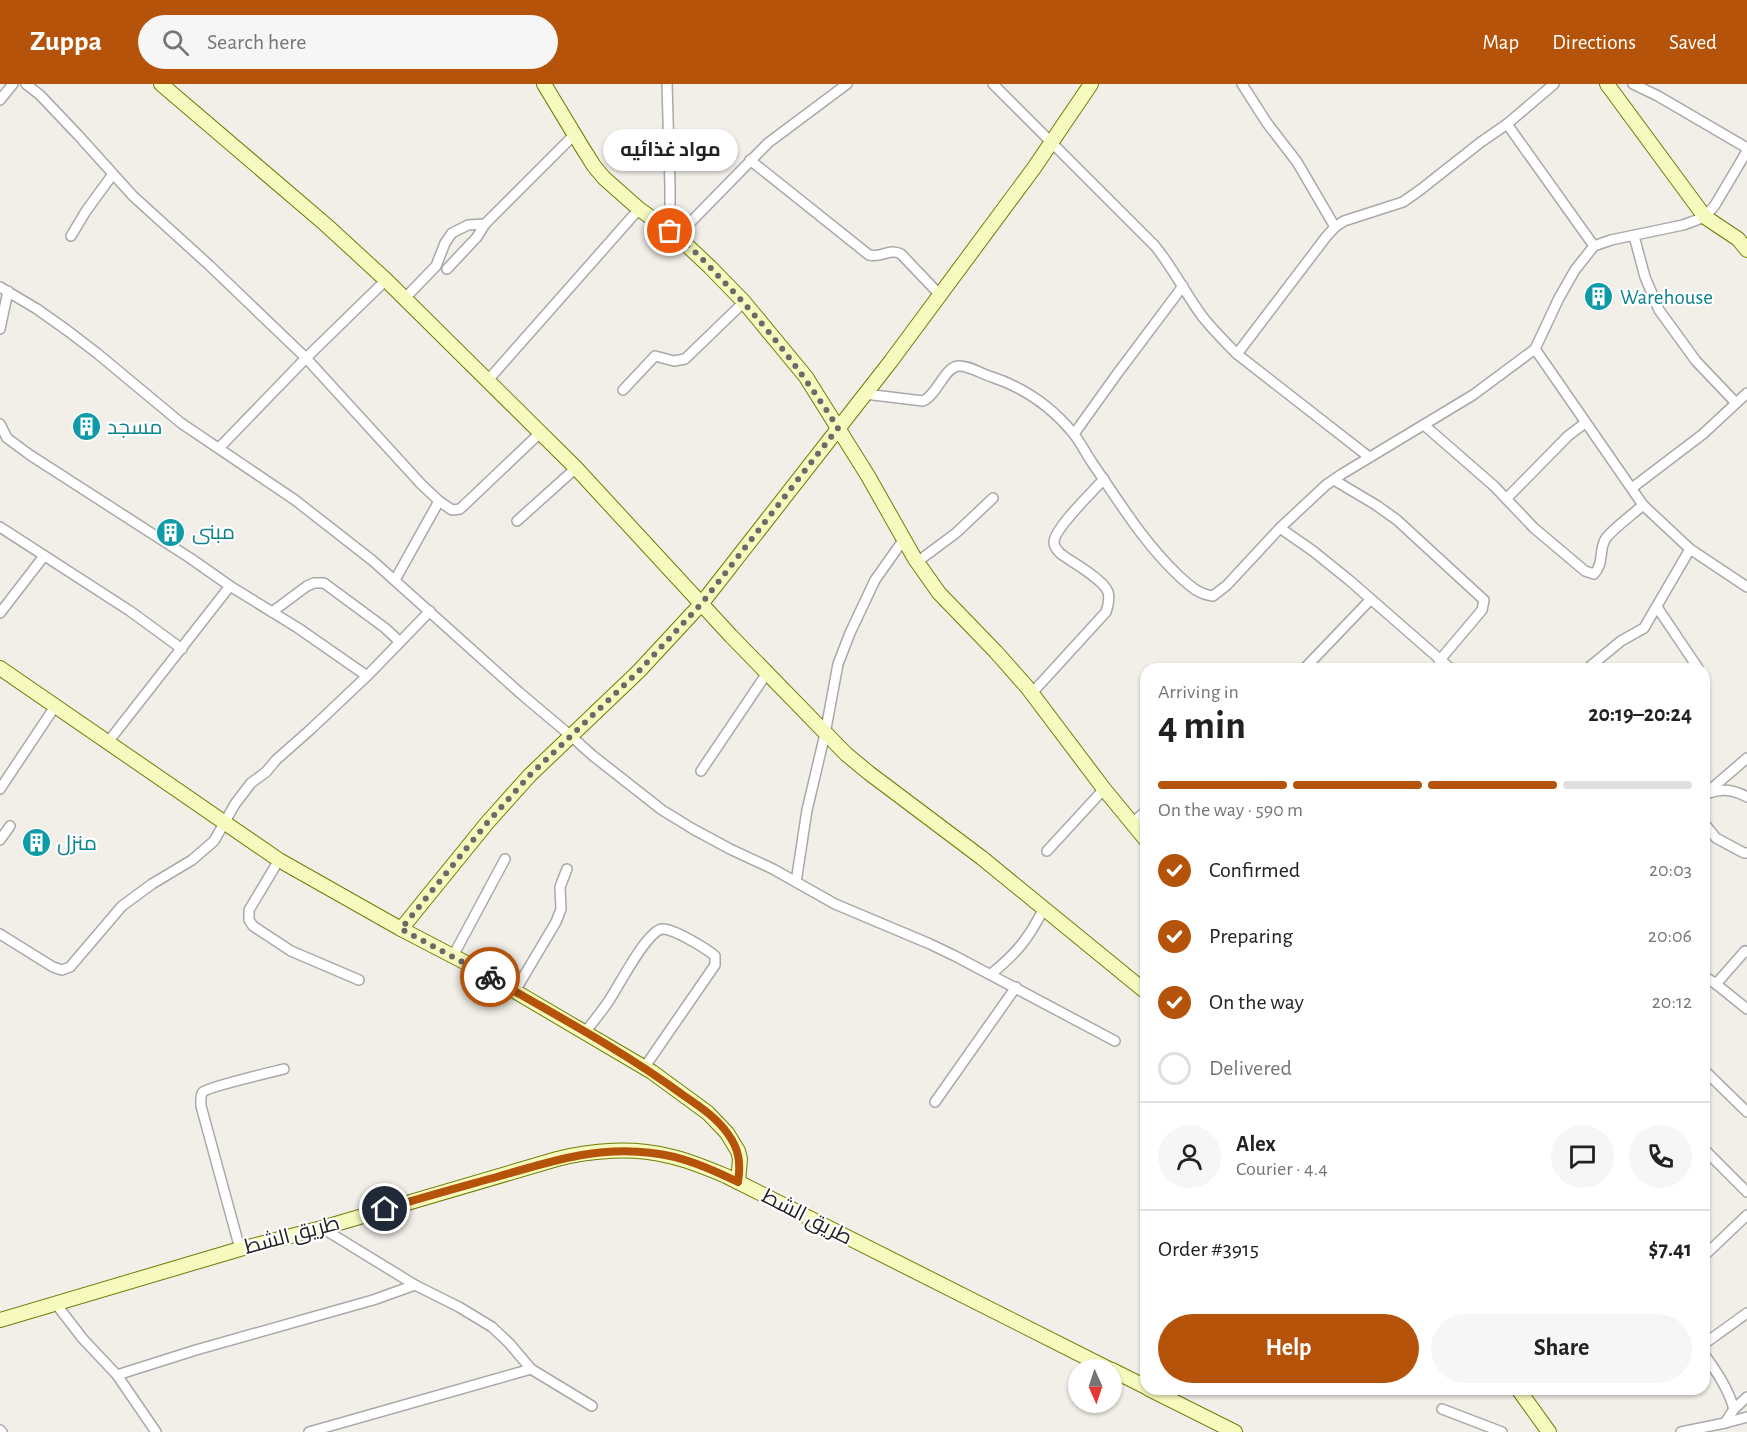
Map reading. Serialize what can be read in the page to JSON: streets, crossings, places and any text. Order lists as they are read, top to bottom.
{
  "streets": {
    "street": ["طريق الشط"]
  },
  "places": {
    "other": ["مواد غذائيه"],
    "building": [
      "Warehouse",
      "مسجد",
      "مبنى",
      "منزل"
    ]
  },
  "north": "bottom",
  "page": {
    "header": "Zuppa",
    "search": "Search here",
    "nav": ["Map", "Directions", "Saved"],
    "bubble": "مواد غذائيه",
    "heading": ["4 min", "Arriving in", "20:19–20:24"],
    "panel": [
      "Alex",
      "Courier · 4.4",
      "Order #3915",
      "$7.41"
    ],
    "bar": "On the way · 590 m",
    "list": [
      ["Confirmed", "20:03"],
      ["Preparing", "20:06"],
      ["On the way", "20:12"],
      "Delivered"
    ],
    "buttons": ["Help", "Share"]
  }
}
